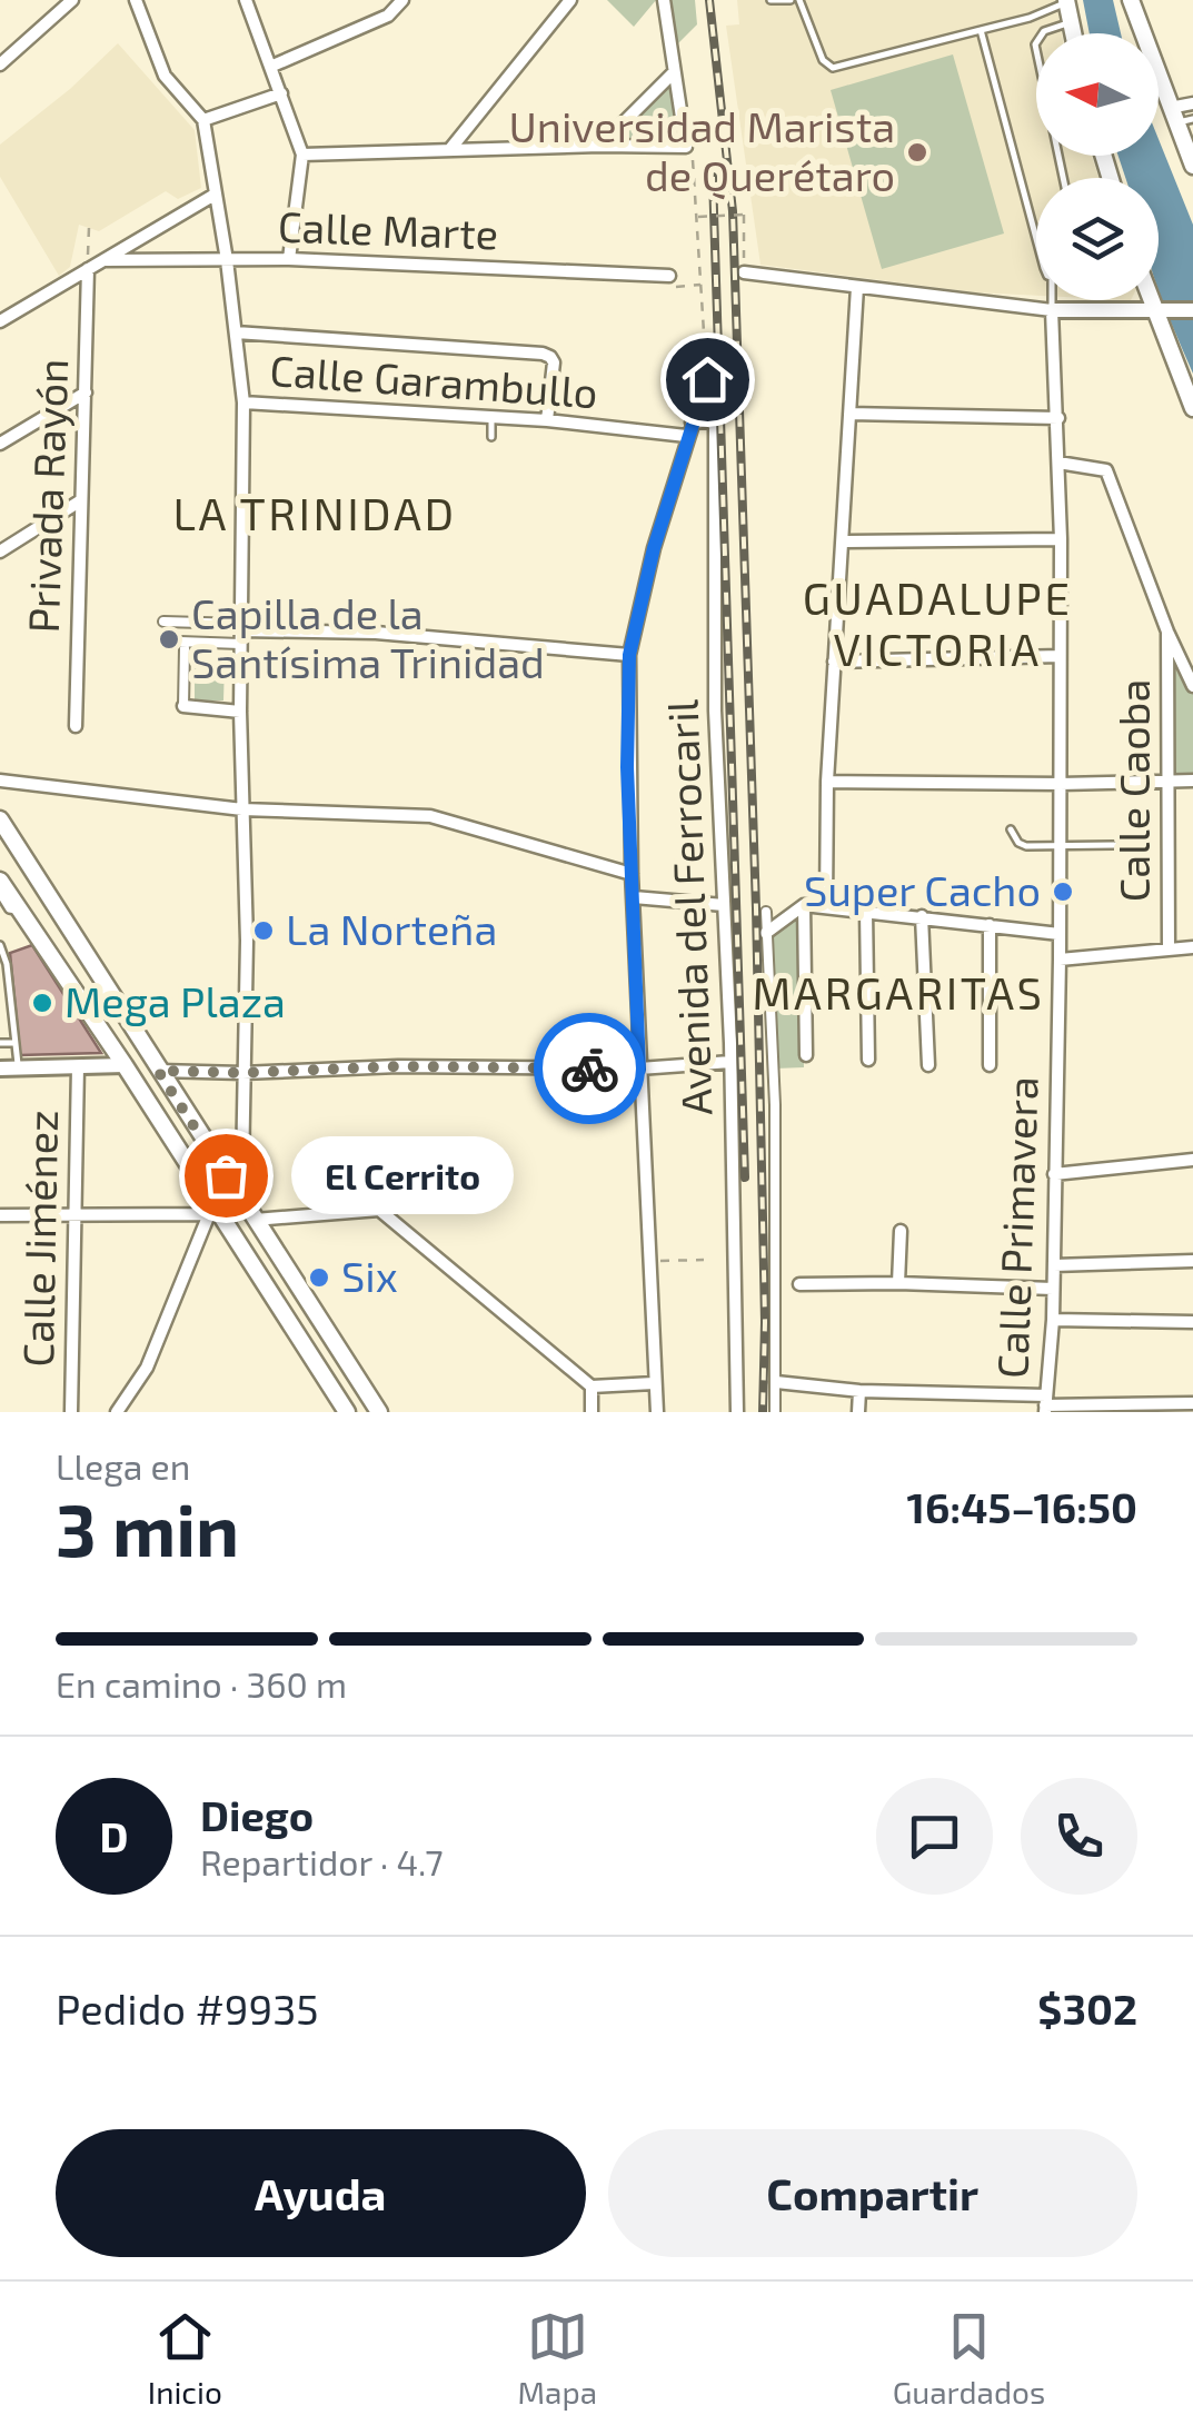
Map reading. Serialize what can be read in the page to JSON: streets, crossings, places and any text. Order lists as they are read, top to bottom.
{
  "streets": {
    "street": [
      "Calle Marte",
      "Calle Garambullo",
      "Privada Rayón",
      "Calle Caoba",
      "Avenida del Ferrocaril",
      "Calle Primavera",
      "Calle Jiménez"
    ]
  },
  "crossings": [
    ["Calle Marte", "Privada Rayón"],
    ["Calle Garambullo", "Avenida del Ferrocaril"]
  ],
  "districts": ["LA TRINIDAD", "GUADALUPE VICTORIA", "MARGARITAS"],
  "places": [
    "Universidad Marista de Querétaro",
    "Capilla de la Santísima Trinidad",
    "Super Cacho",
    "La Norteña",
    "Mega Plaza",
    "El Cerrito",
    "Six"
  ],
  "north": "left",
  "page": {
    "bubble": "El Cerrito",
    "heading": ["3 min", "Llega en", "16:45–16:50"],
    "panel": [
      "Diego",
      "Repartidor · 4.7",
      "Pedido #9935",
      "$302"
    ],
    "bar": "En camino · 360 m",
    "round": "D",
    "buttons": ["Ayuda", "Compartir"],
    "tabs": ["Inicio", "Mapa", "Guardados"]
  }
}
